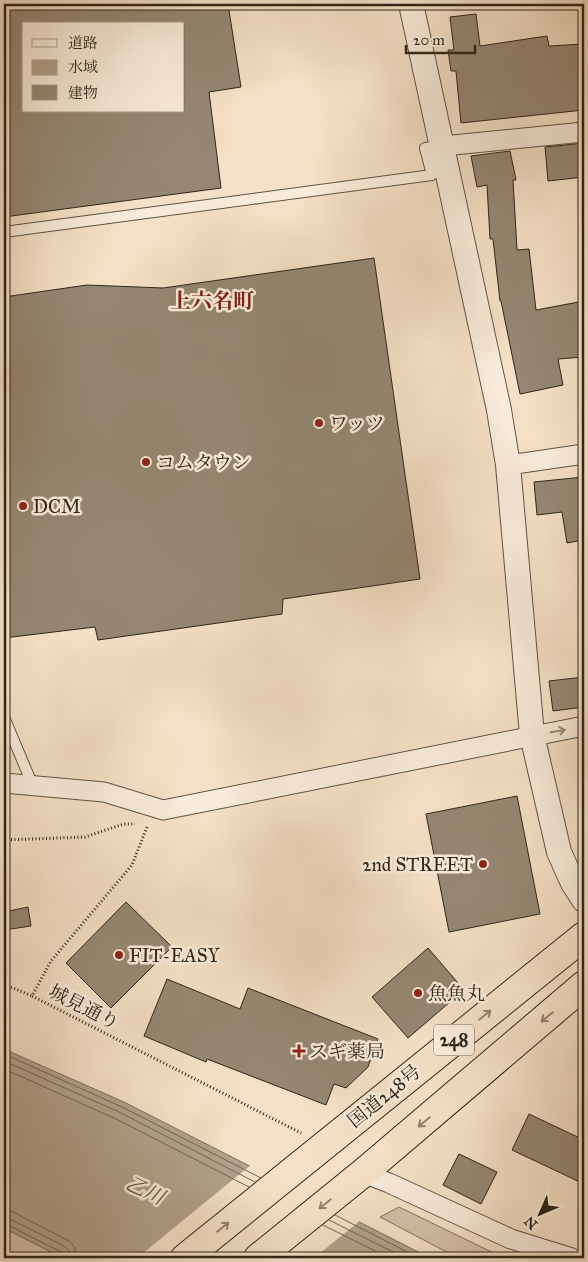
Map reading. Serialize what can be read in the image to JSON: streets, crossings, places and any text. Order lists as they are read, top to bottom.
{
  "streets": {
    "highway": ["248", "国道248号"],
    "path": ["城見通り"]
  },
  "crossings": [
    ["城見通り", "国道248号"]
  ],
  "districts": ["上六名町"],
  "water": ["乙川"],
  "places": {
    "other": [
      "ワッツ",
      "コムタウン",
      "DCM",
      "2nd STREET",
      "FIT-EASY",
      "魚魚丸"
    ],
    "health": ["スギ薬局"]
  },
  "legend": ["道路", "水域", "建物"],
  "scale_bar": "20 m",
  "north": "bottom left"
}
